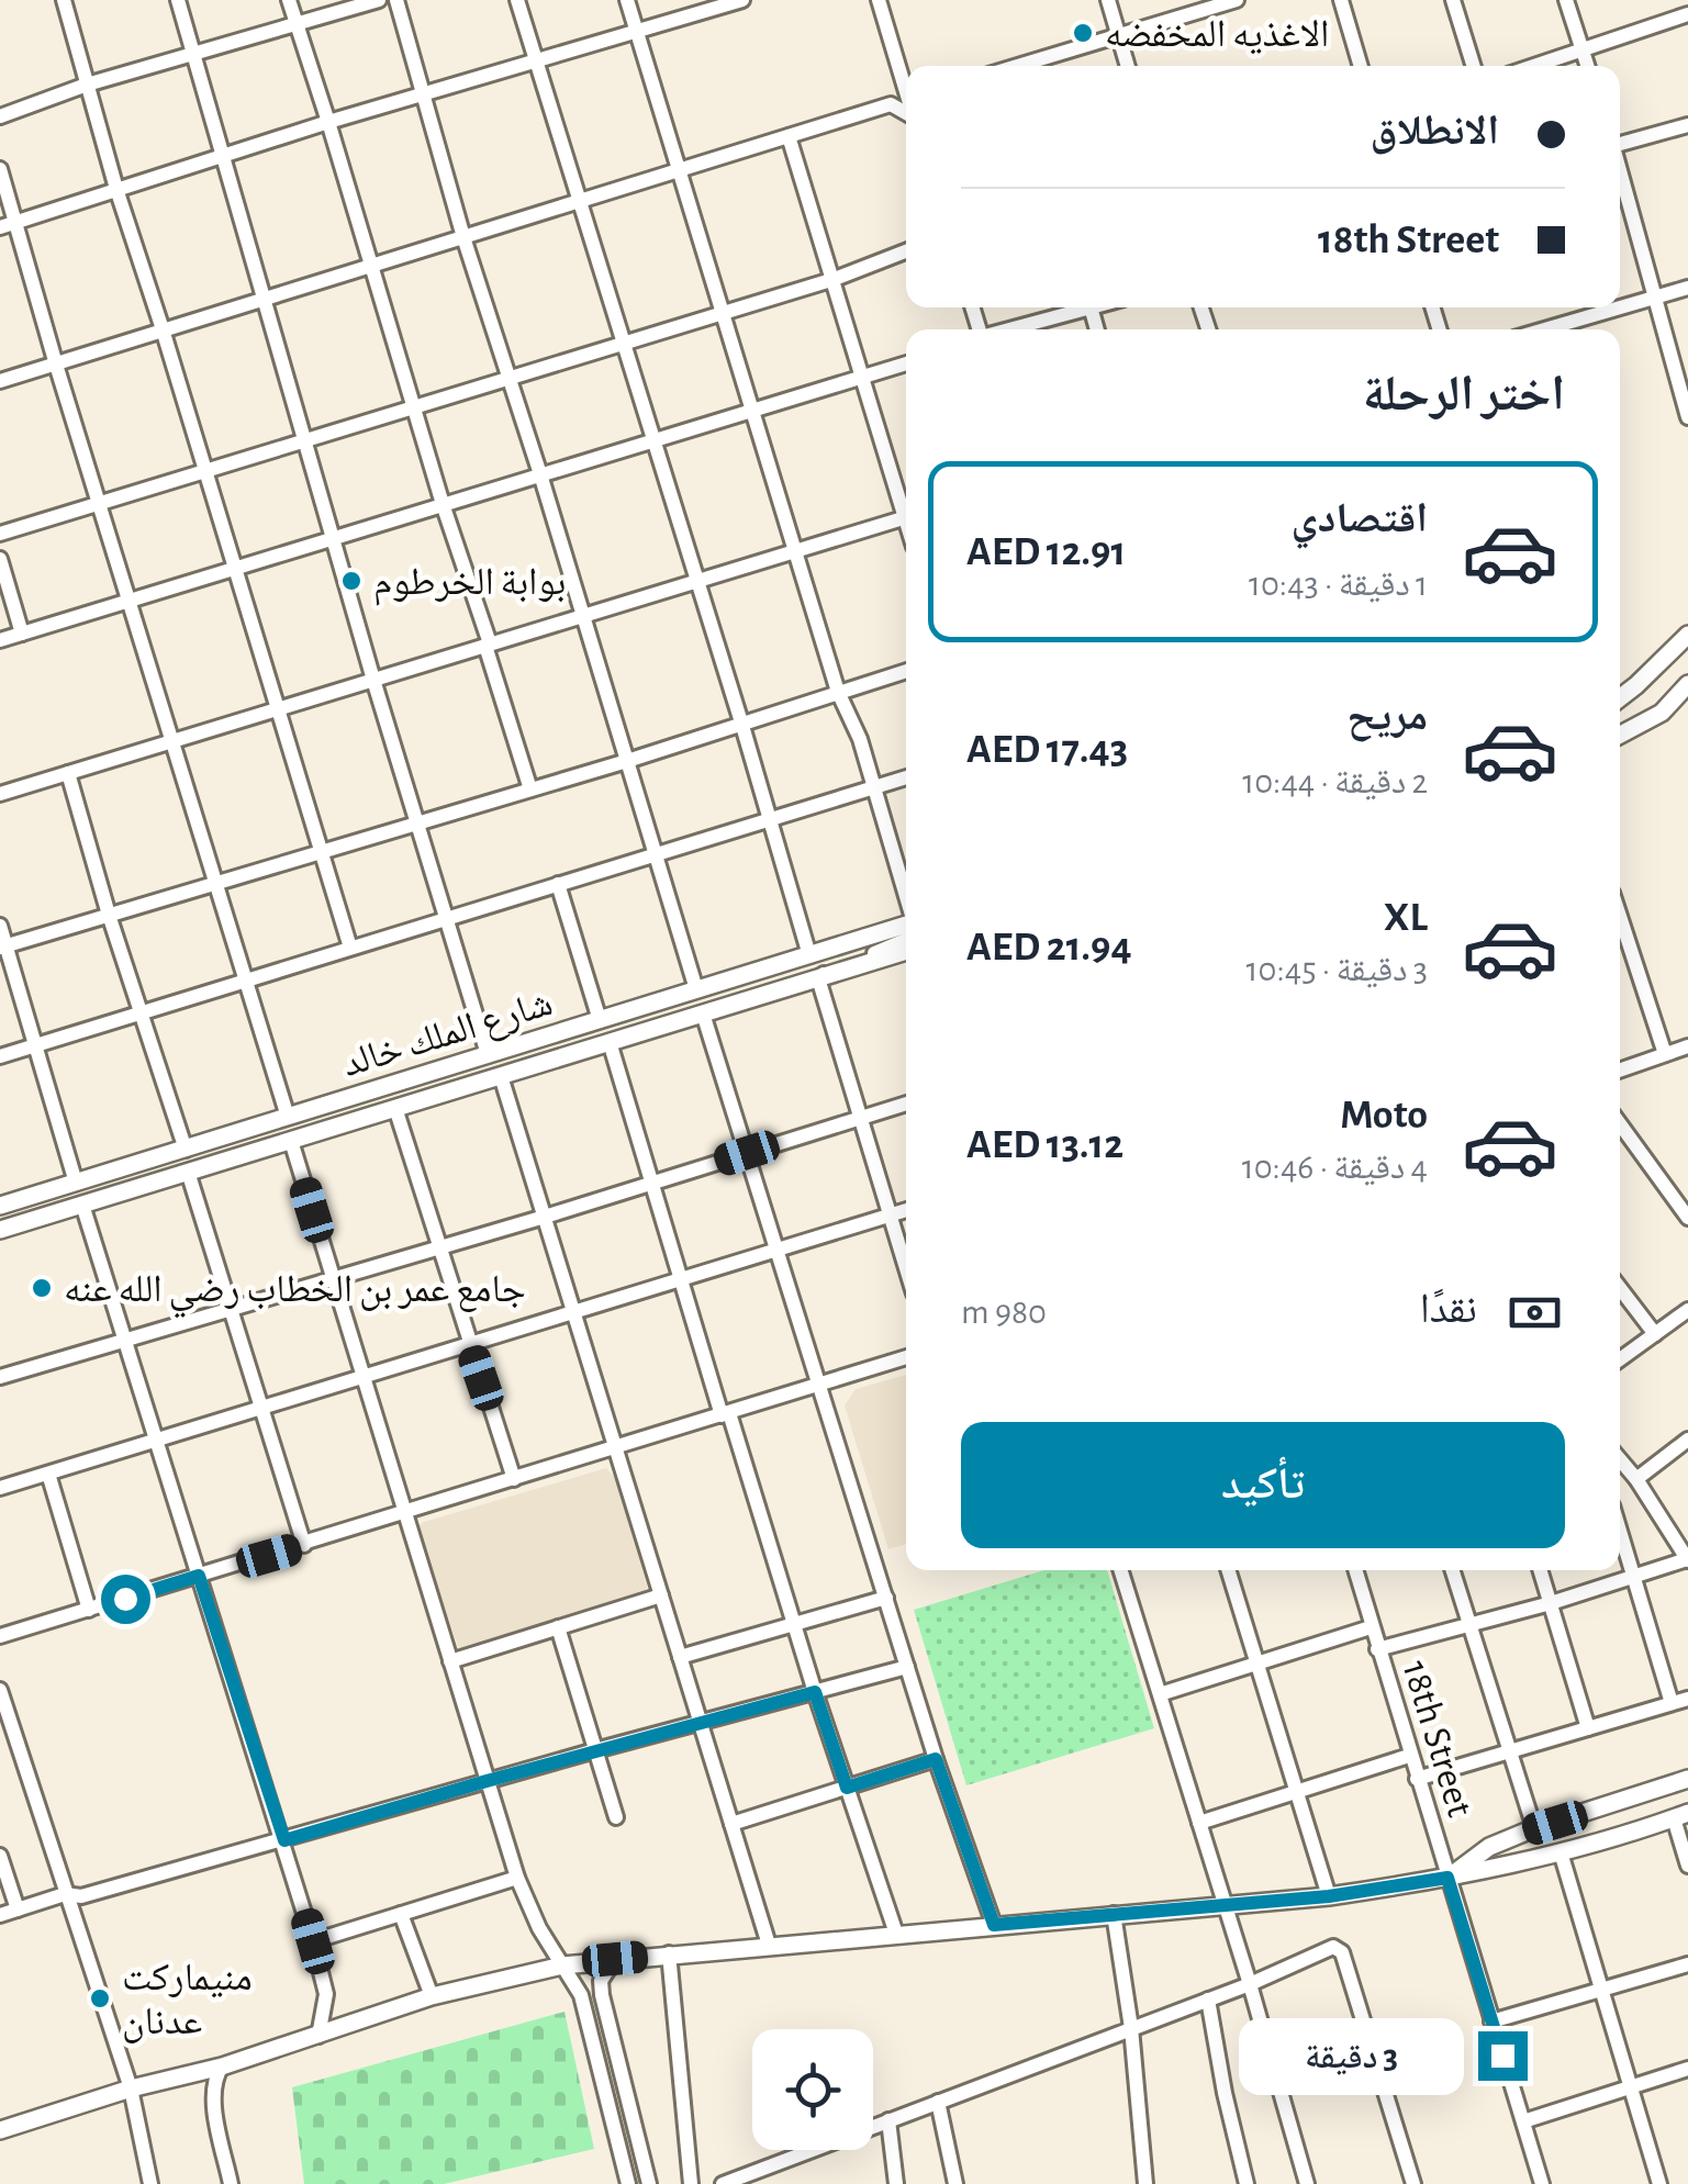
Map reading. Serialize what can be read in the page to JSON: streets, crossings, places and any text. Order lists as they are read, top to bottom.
{
  "streets": {
    "main road": ["شارع الملك خالد"],
    "street": ["18th Street"]
  },
  "places": [
    "الاغذيه المخفضه",
    "بوابة الخرطوم",
    "جامع عمر بن الخطاب رضي الله عنه",
    "منيماركت عدنان"
  ],
  "page": {
    "banner": ["الانطلاق", "18th Street"],
    "heading": "اختر الرحلة",
    "list": [
      {
        "name": "اقتصادي",
        "note": "1 دقيقة · 10:43",
        "value": "AED 12.91"
      },
      {
        "name": "مريح",
        "note": "2 دقيقة · 10:44",
        "value": "AED 17.43"
      },
      {
        "name": "XL",
        "note": "3 دقيقة · 10:45",
        "value": "AED 21.94"
      },
      {
        "name": "Moto",
        "note": "4 دقيقة · 10:46",
        "value": "AED 13.12"
      }
    ],
    "pay": ["نقدًا", "980 m"],
    "buttons": "تأكيد",
    "bubble": "3 دقيقة"
  }
}
